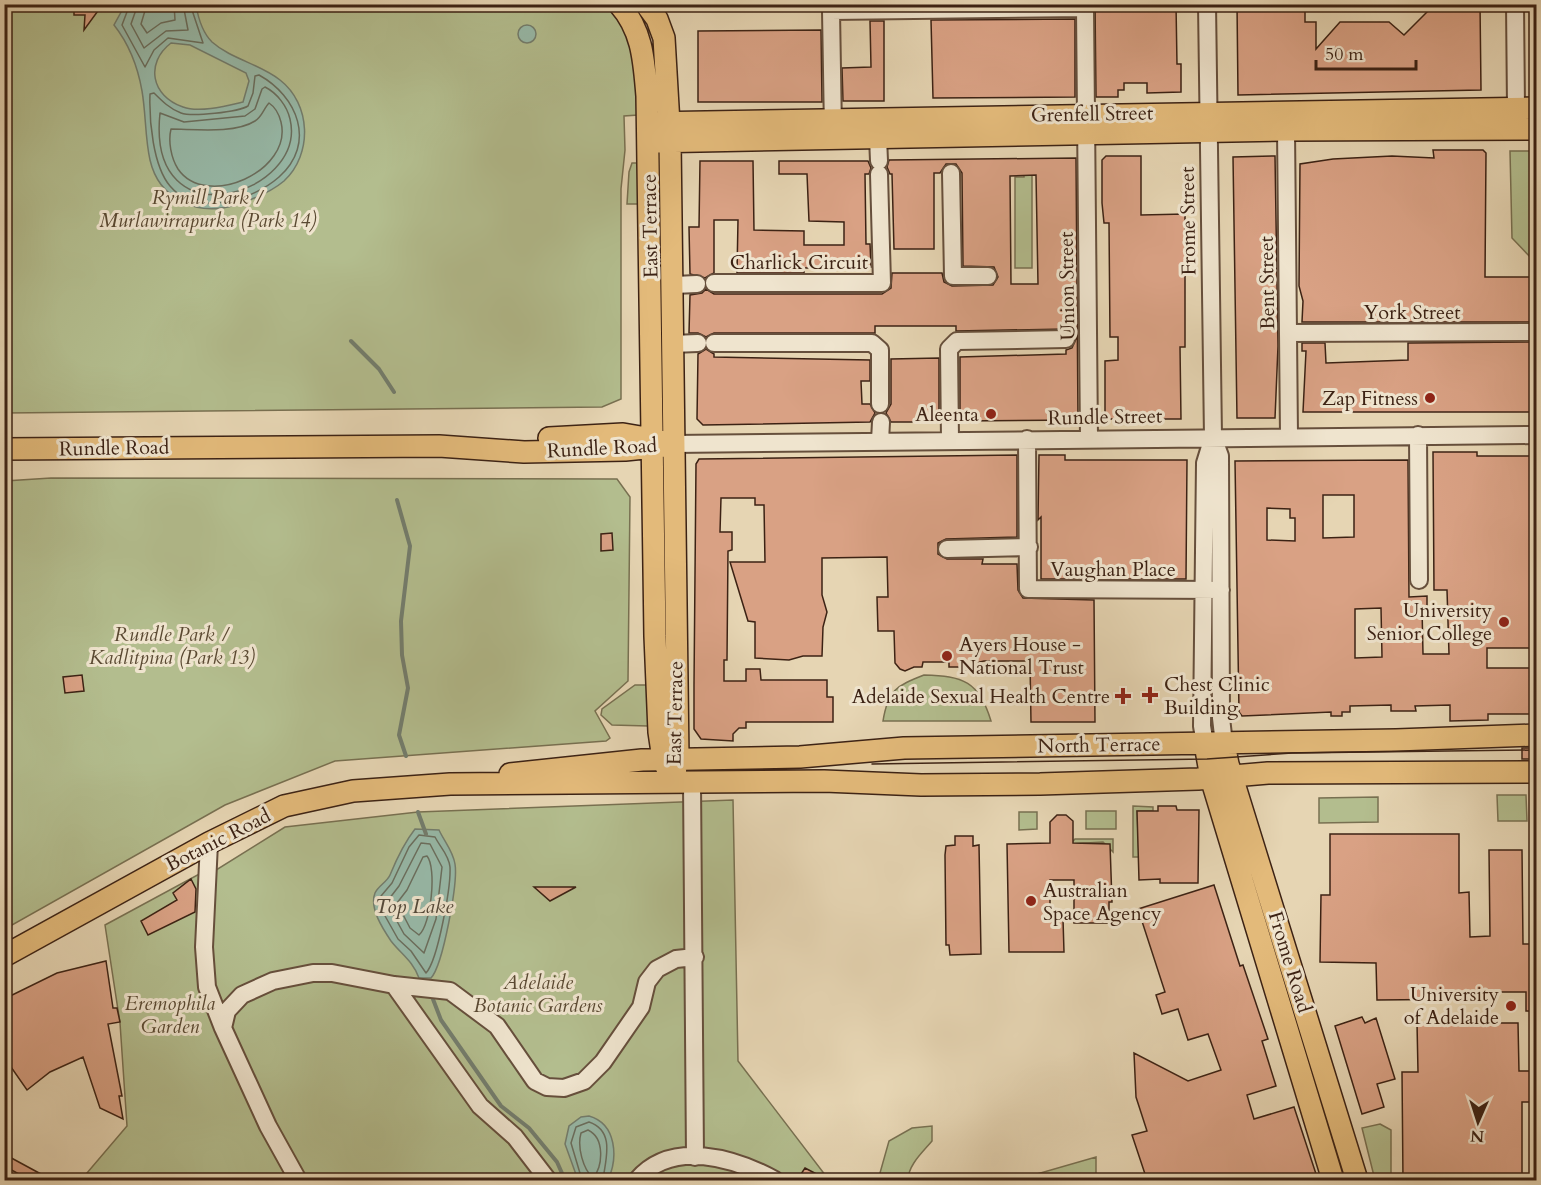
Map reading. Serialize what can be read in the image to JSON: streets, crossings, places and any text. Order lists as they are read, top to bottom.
{
  "streets": {
    "main road": [
      "Grenfell Street",
      "East Terrace",
      "Rundle Road",
      "North Terrace",
      "Botanic Road",
      "Frome Road"
    ],
    "street": [
      "Frome Street",
      "Charlick Circuit",
      "Bent Street",
      "Union Street",
      "York Street",
      "Rundle Street",
      "Vaughan Place"
    ]
  },
  "crossings": [
    ["Grenfell Street", "Frome Street"],
    ["Grenfell Street", "East Terrace"],
    ["Grenfell Street", "Charlick Circuit"],
    ["Grenfell Street", "Bent Street"],
    ["Grenfell Street", "Union Street"],
    ["Frome Street", "Rundle Street"],
    ["Frome Street", "Vaughan Place"],
    ["Frome Street", "North Terrace"],
    ["Frome Street", "Frome Road"],
    ["East Terrace", "Rundle Street"],
    ["East Terrace", "Rundle Road"],
    ["East Terrace", "North Terrace"],
    ["East Terrace", "Botanic Road"],
    ["Bent Street", "York Street"],
    ["Bent Street", "Rundle Street"],
    ["Union Street", "Rundle Street"],
    ["Rundle Street", "Rundle Road"],
    ["Rundle Street", "Vaughan Place"],
    ["North Terrace", "Botanic Road"],
    ["North Terrace", "Frome Road"]
  ],
  "water": ["Top Lake"],
  "parks": [
    "Rymill Park / Murlawirrapurka (Park 14)",
    "Rundle Park / Kadlitpina (Park 13)",
    "Adelaide Botanic Gardens",
    "Eremophila Garden"
  ],
  "places": {
    "other": [
      "Zap Fitness",
      "Aleenta",
      "University Senior College",
      "Ayers House - National Trust",
      "Australian Space Agency",
      "University of Adelaide"
    ],
    "health": ["Chest Clinic Building", "Adelaide Sexual Health Centre"]
  },
  "scale_bar": "50 m",
  "north": "bottom"
}
